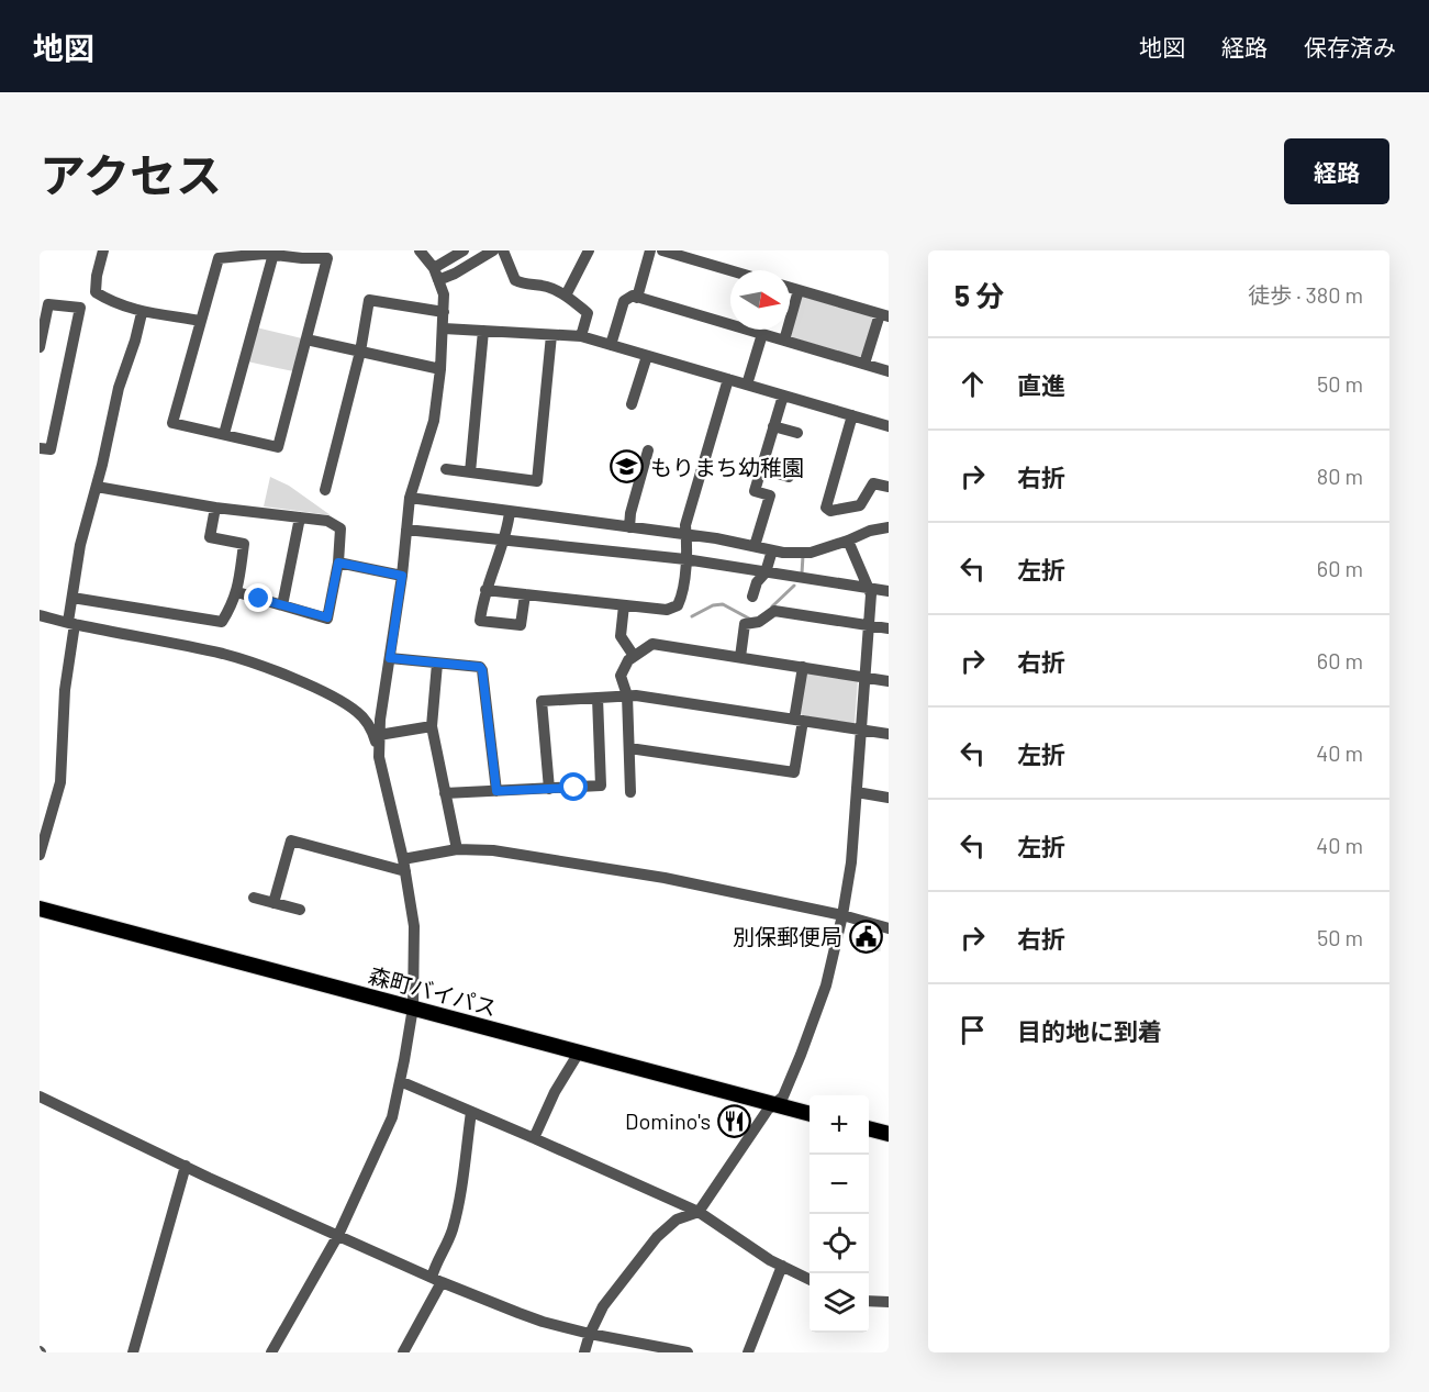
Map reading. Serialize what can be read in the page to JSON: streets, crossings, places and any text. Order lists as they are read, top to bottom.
{
  "streets": {
    "main road": ["森町バイパス"]
  },
  "places": {
    "school or university": ["もりまち幼稚園"],
    "public building": ["別保郵便局"],
    "restaurant": ["Domino's"]
  },
  "north": "right",
  "page": {
    "header": "地図",
    "nav": ["地図", "経路", "保存済み"],
    "title": "アクセス",
    "buttons": "経路",
    "heading": ["5 分", "徒歩 · 380 m"],
    "list": [
      ["直進", "50 m"],
      ["右折", "80 m"],
      ["左折", "60 m"],
      ["右折", "60 m"],
      ["左折", "40 m"],
      ["左折", "40 m"],
      ["右折", "50 m"],
      "目的地に到着"
    ],
    "map_buttons": ["+", "−"]
  }
}
